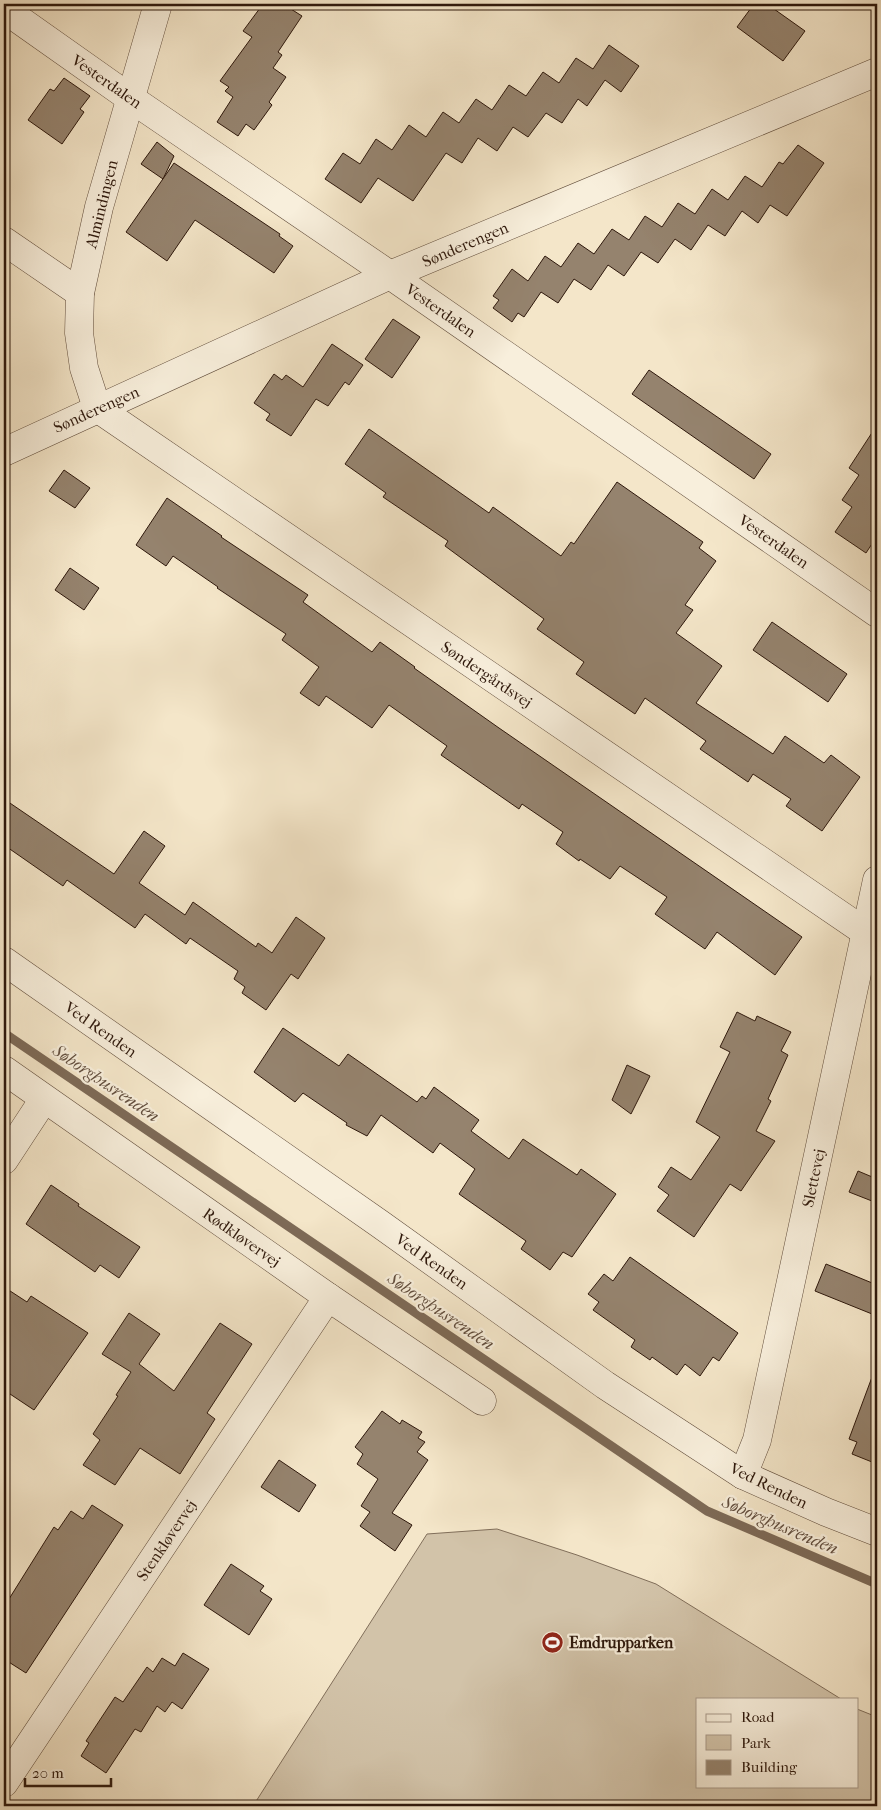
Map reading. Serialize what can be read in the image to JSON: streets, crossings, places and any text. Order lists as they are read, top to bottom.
{
  "streets": {
    "street": [
      "Vesterdalen",
      "Almindingen",
      "Sønderengen",
      "Søndergårdsvej",
      "Ved Renden",
      "Slettevej",
      "Rødkløvervej",
      "Stenkløvervej"
    ]
  },
  "crossings": [
    ["Vesterdalen", "Almindingen"],
    ["Vesterdalen", "Sønderengen"],
    ["Almindingen", "Sønderengen"],
    ["Almindingen", "Søndergårdsvej"],
    ["Sønderengen", "Søndergårdsvej"],
    ["Søndergårdsvej", "Slettevej"],
    ["Ved Renden", "Slettevej"],
    ["Rødkløvervej", "Stenkløvervej"]
  ],
  "water": ["Søborghusrenden"],
  "places": {
    "sports": ["Emdrupparken"]
  },
  "legend": ["Road", "Park", "Building"],
  "scale_bar": "20 m"
}
